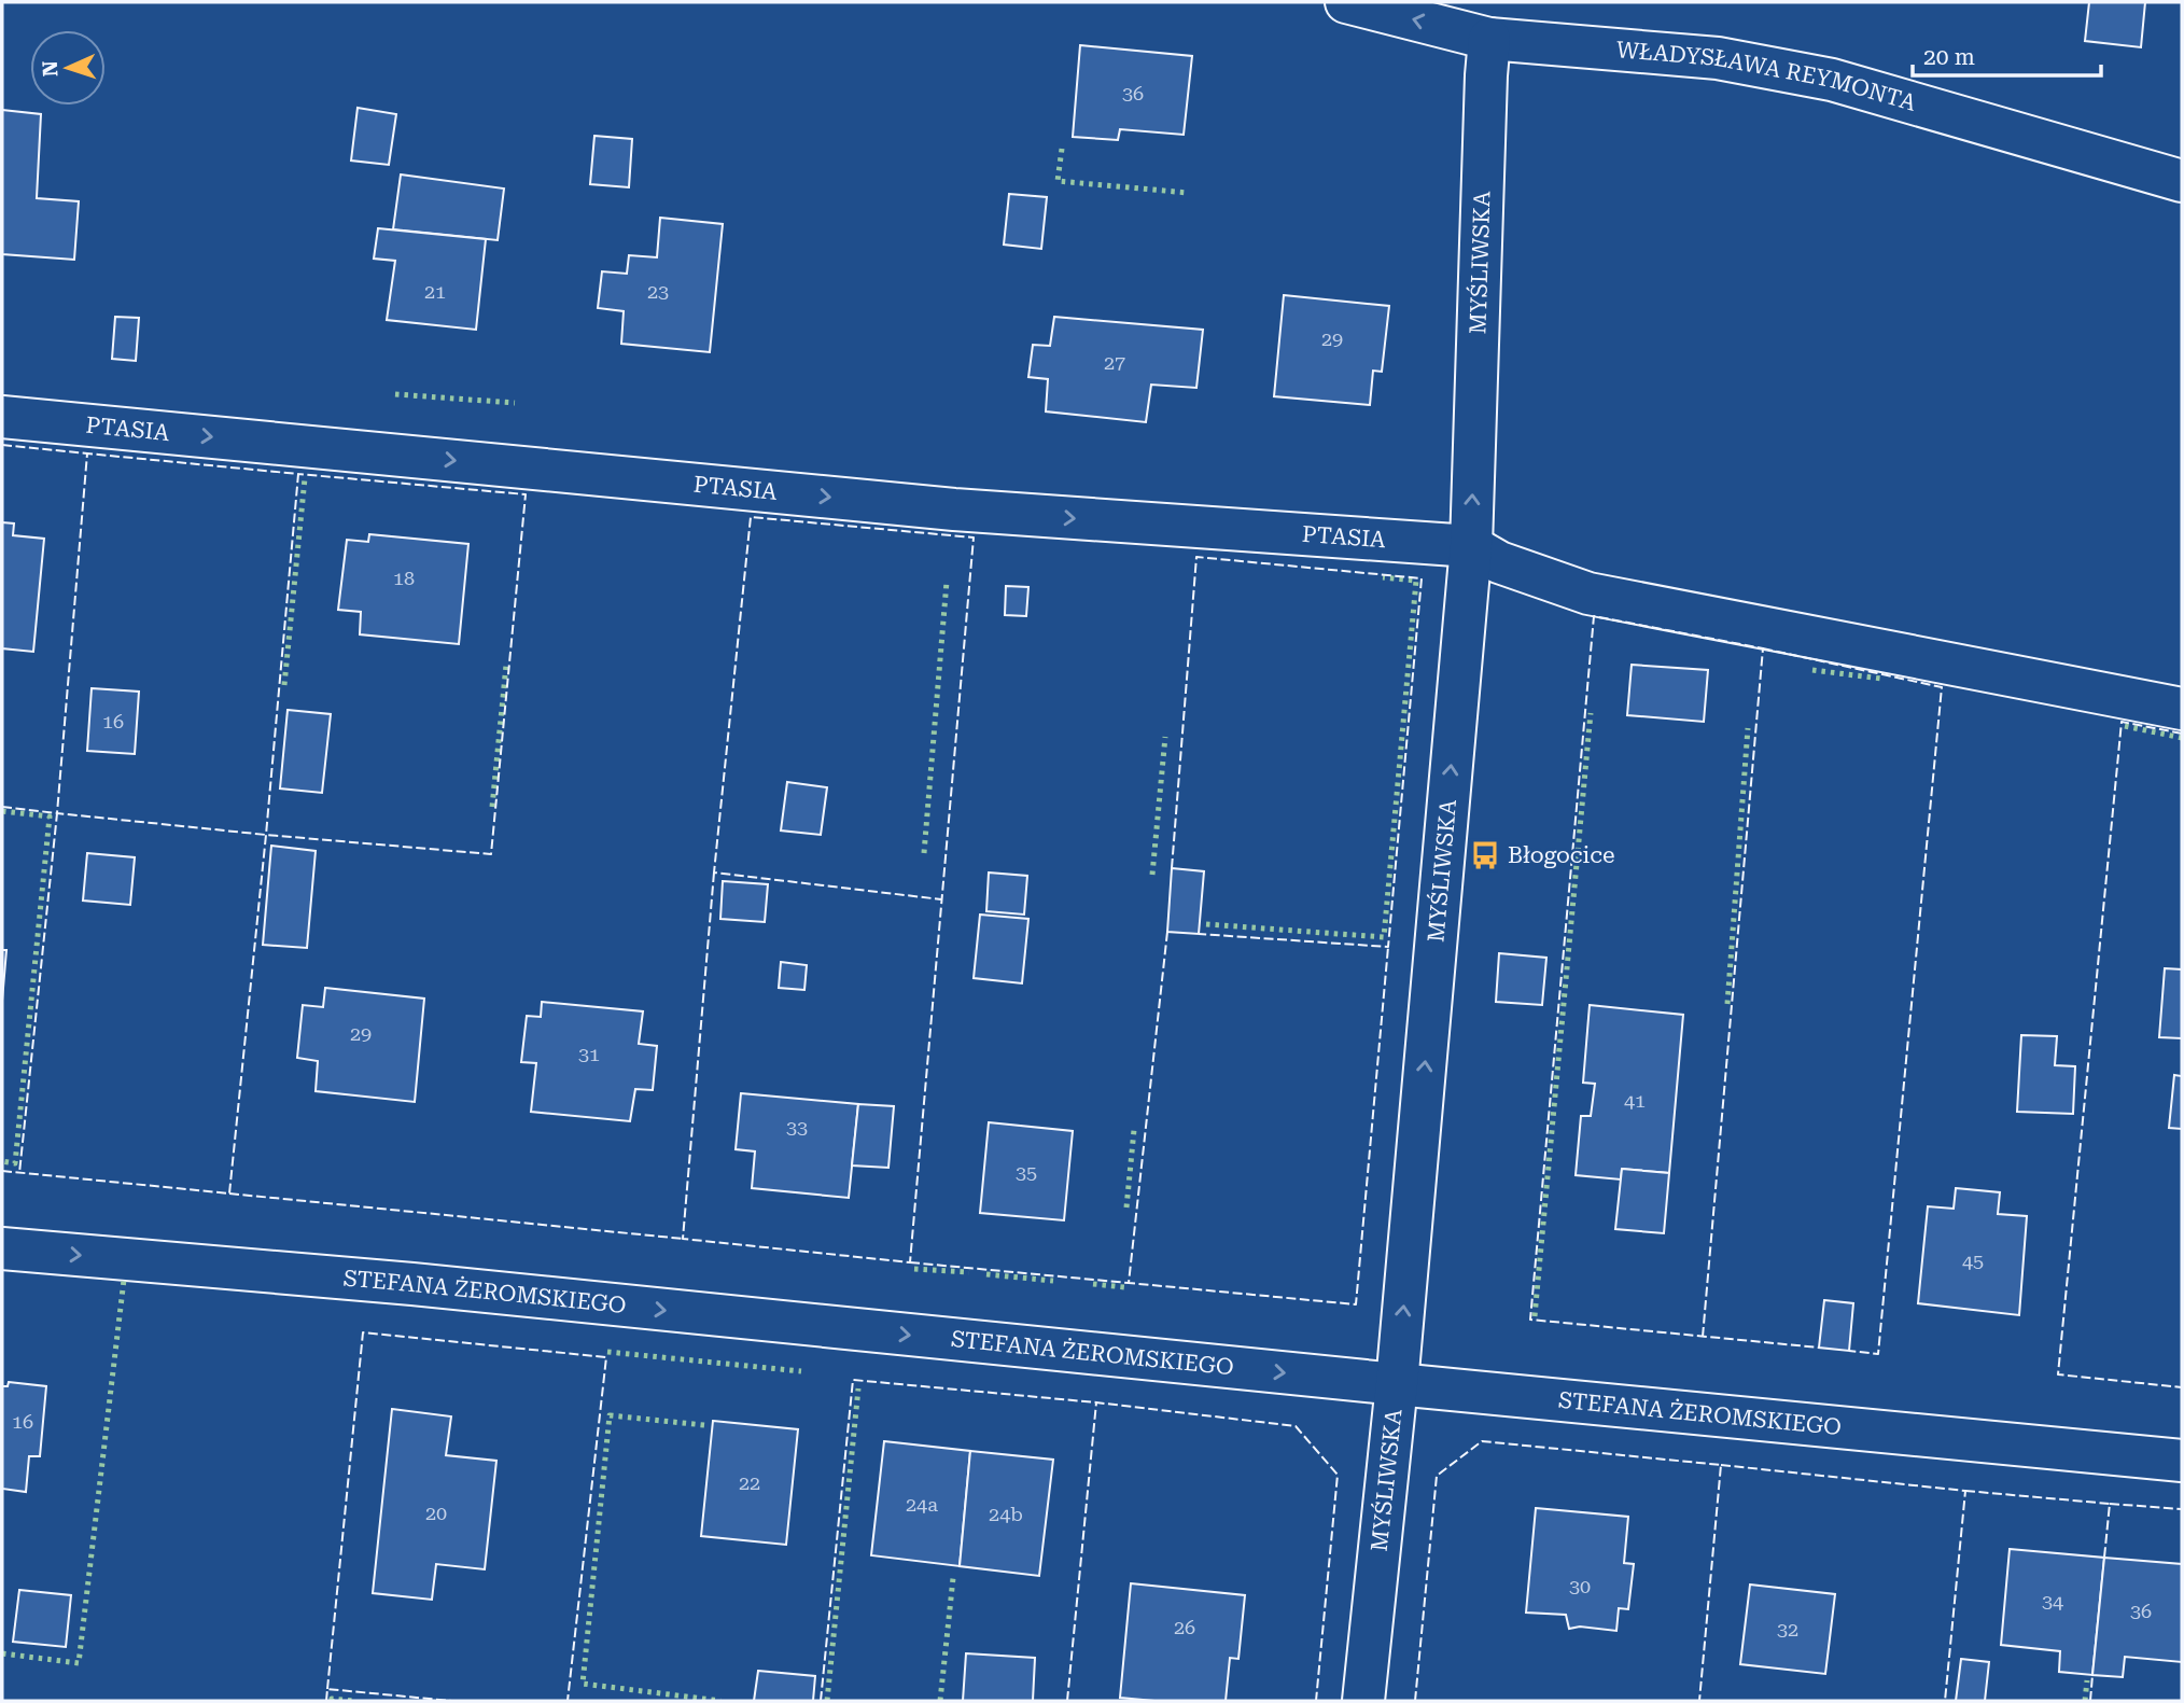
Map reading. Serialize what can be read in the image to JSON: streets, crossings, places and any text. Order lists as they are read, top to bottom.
{
  "streets": {
    "street": [
      "WŁADYSŁAWA REYMONTA",
      "MYŚLIWSKA",
      "PTASIA",
      "STEFANA ŻEROMSKIEGO"
    ]
  },
  "crossings": [
    ["WŁADYSŁAWA REYMONTA", "MYŚLIWSKA"],
    ["MYŚLIWSKA", "PTASIA"],
    ["MYŚLIWSKA", "STEFANA ŻEROMSKIEGO"]
  ],
  "one_way": ["MYŚLIWSKA", "PTASIA", "STEFANA ŻEROMSKIEGO"],
  "places": {
    "bus stop": ["Błogocice"]
  },
  "house_numbers": [
    "36",
    "21",
    "23",
    "29",
    "27",
    "18",
    "16",
    "29",
    "31",
    "41",
    "33",
    "35",
    "45",
    "16",
    "22",
    "24a",
    "20",
    "24b",
    "30",
    "34",
    "36",
    "26",
    "32"
  ],
  "scale_bar": "20 m",
  "north": "left"
}
